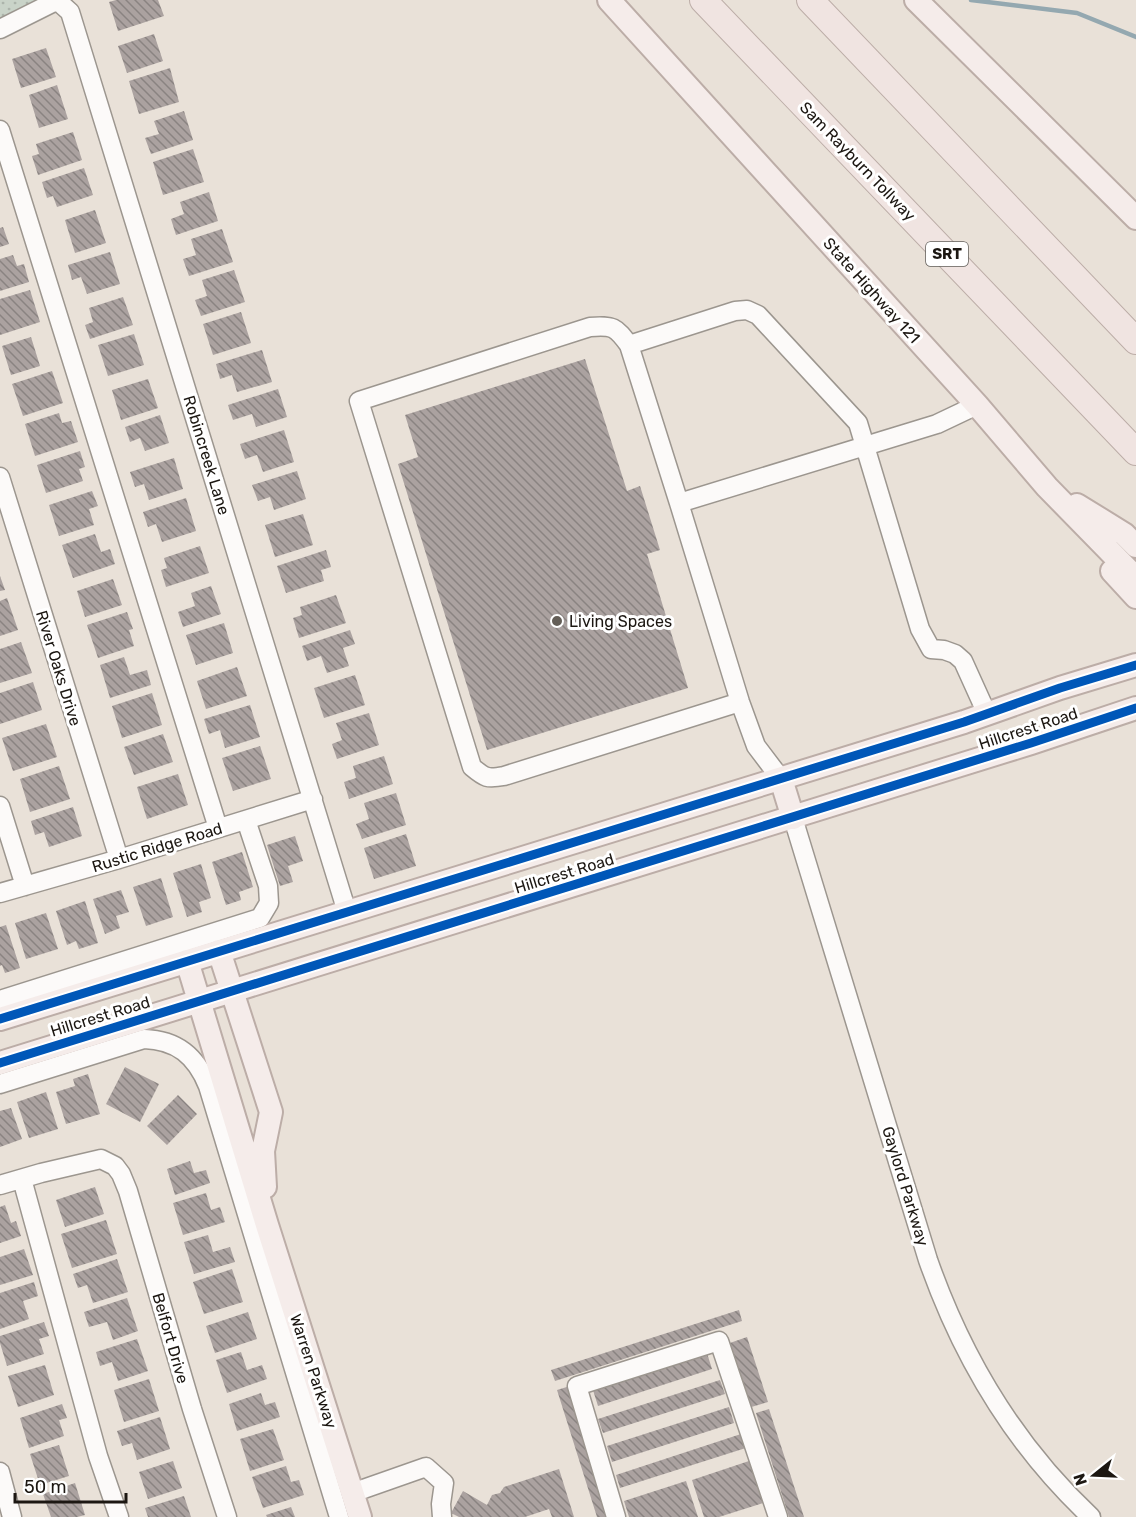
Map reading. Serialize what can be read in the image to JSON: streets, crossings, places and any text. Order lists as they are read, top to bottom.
{
  "streets": {
    "highway": ["Sam Rayburn Tollway", "SRT"],
    "main road": ["State Highway 121", "Hillcrest Road", "Warren Parkway"],
    "street": [
      "Robincreek Lane",
      "River Oaks Drive",
      "Rustic Ridge Road",
      "Gaylord Parkway",
      "Belfort Drive"
    ]
  },
  "crossings": [
    ["Robincreek Lane", "Hillcrest Road"],
    ["Robincreek Lane", "Rustic Ridge Road"],
    ["River Oaks Drive", "Rustic Ridge Road"],
    ["Hillcrest Road", "Gaylord Parkway"],
    ["Hillcrest Road", "Warren Parkway"]
  ],
  "places": ["Living Spaces"],
  "scale_bar": "50 m",
  "north": "left"
}
